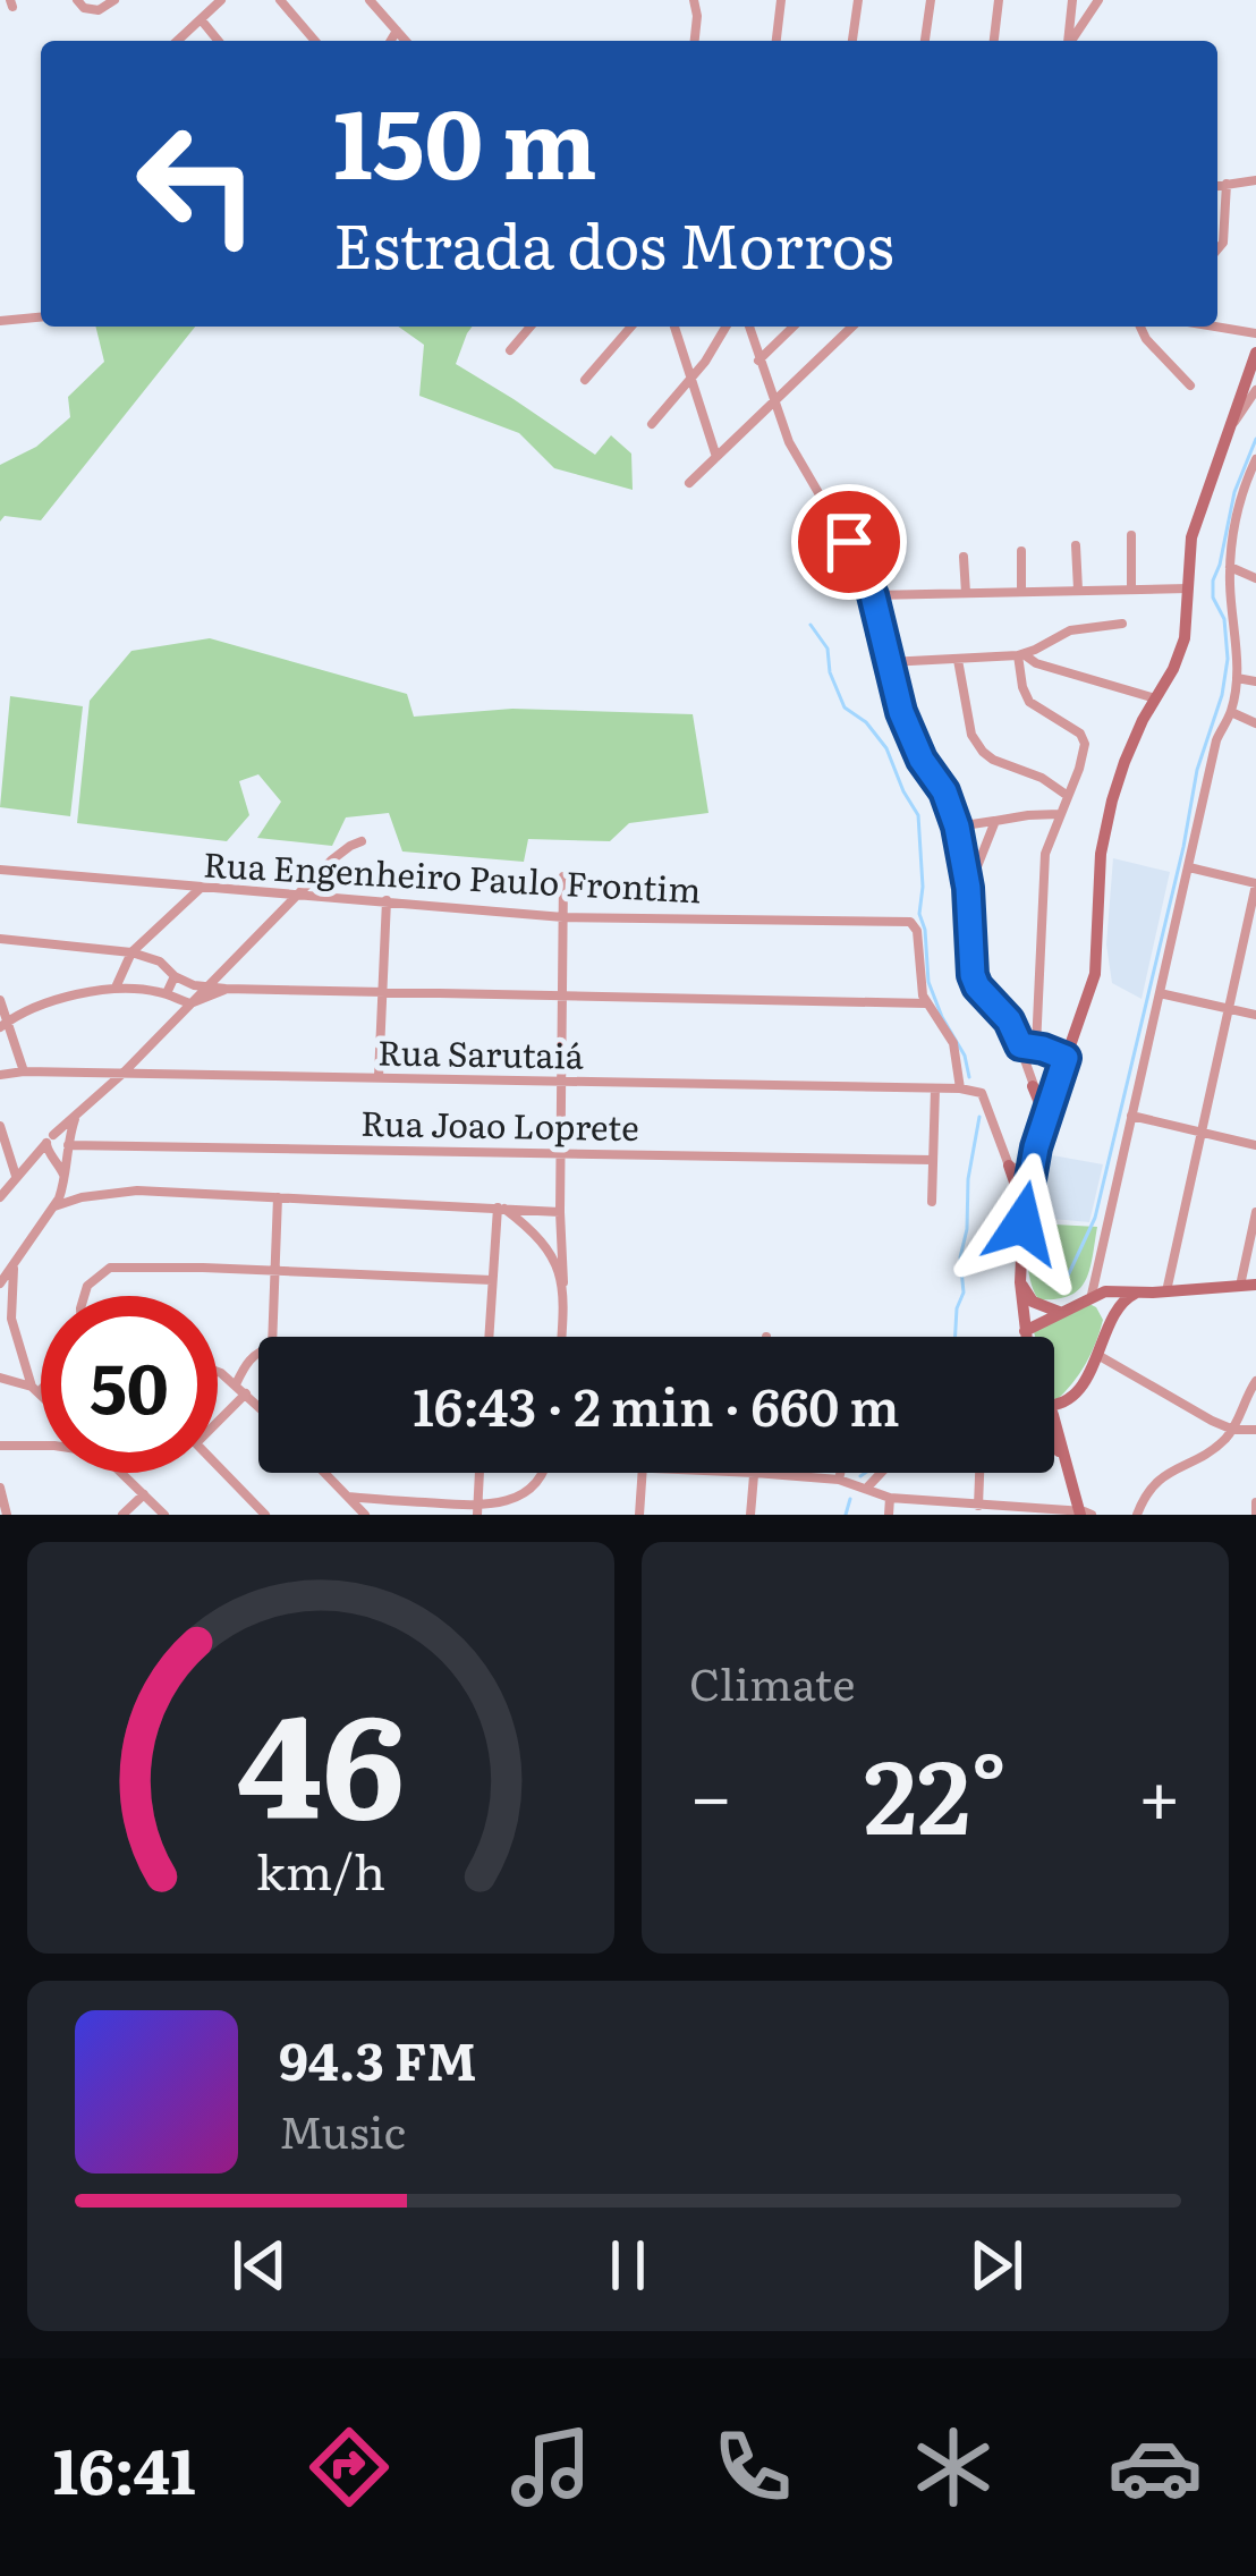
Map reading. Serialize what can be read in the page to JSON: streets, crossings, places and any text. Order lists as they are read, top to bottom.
{
  "streets": {
    "street": ["Rua Engenheiro Paulo Frontim", "Rua Sarutaiá", "Rua Joao Loprete"]
  },
  "page": {
    "turn": ["150 m", "Estrada dos Morros"],
    "limit": "50",
    "trip": "16:43 · 2 min · 660 m",
    "tile": "Climate",
    "heat": ["−", "22°", "+"],
    "song": ["94.3 FM", "Music"],
    "tabs": "16:41",
    "gauge": ["46", "km/h"]
  }
}
